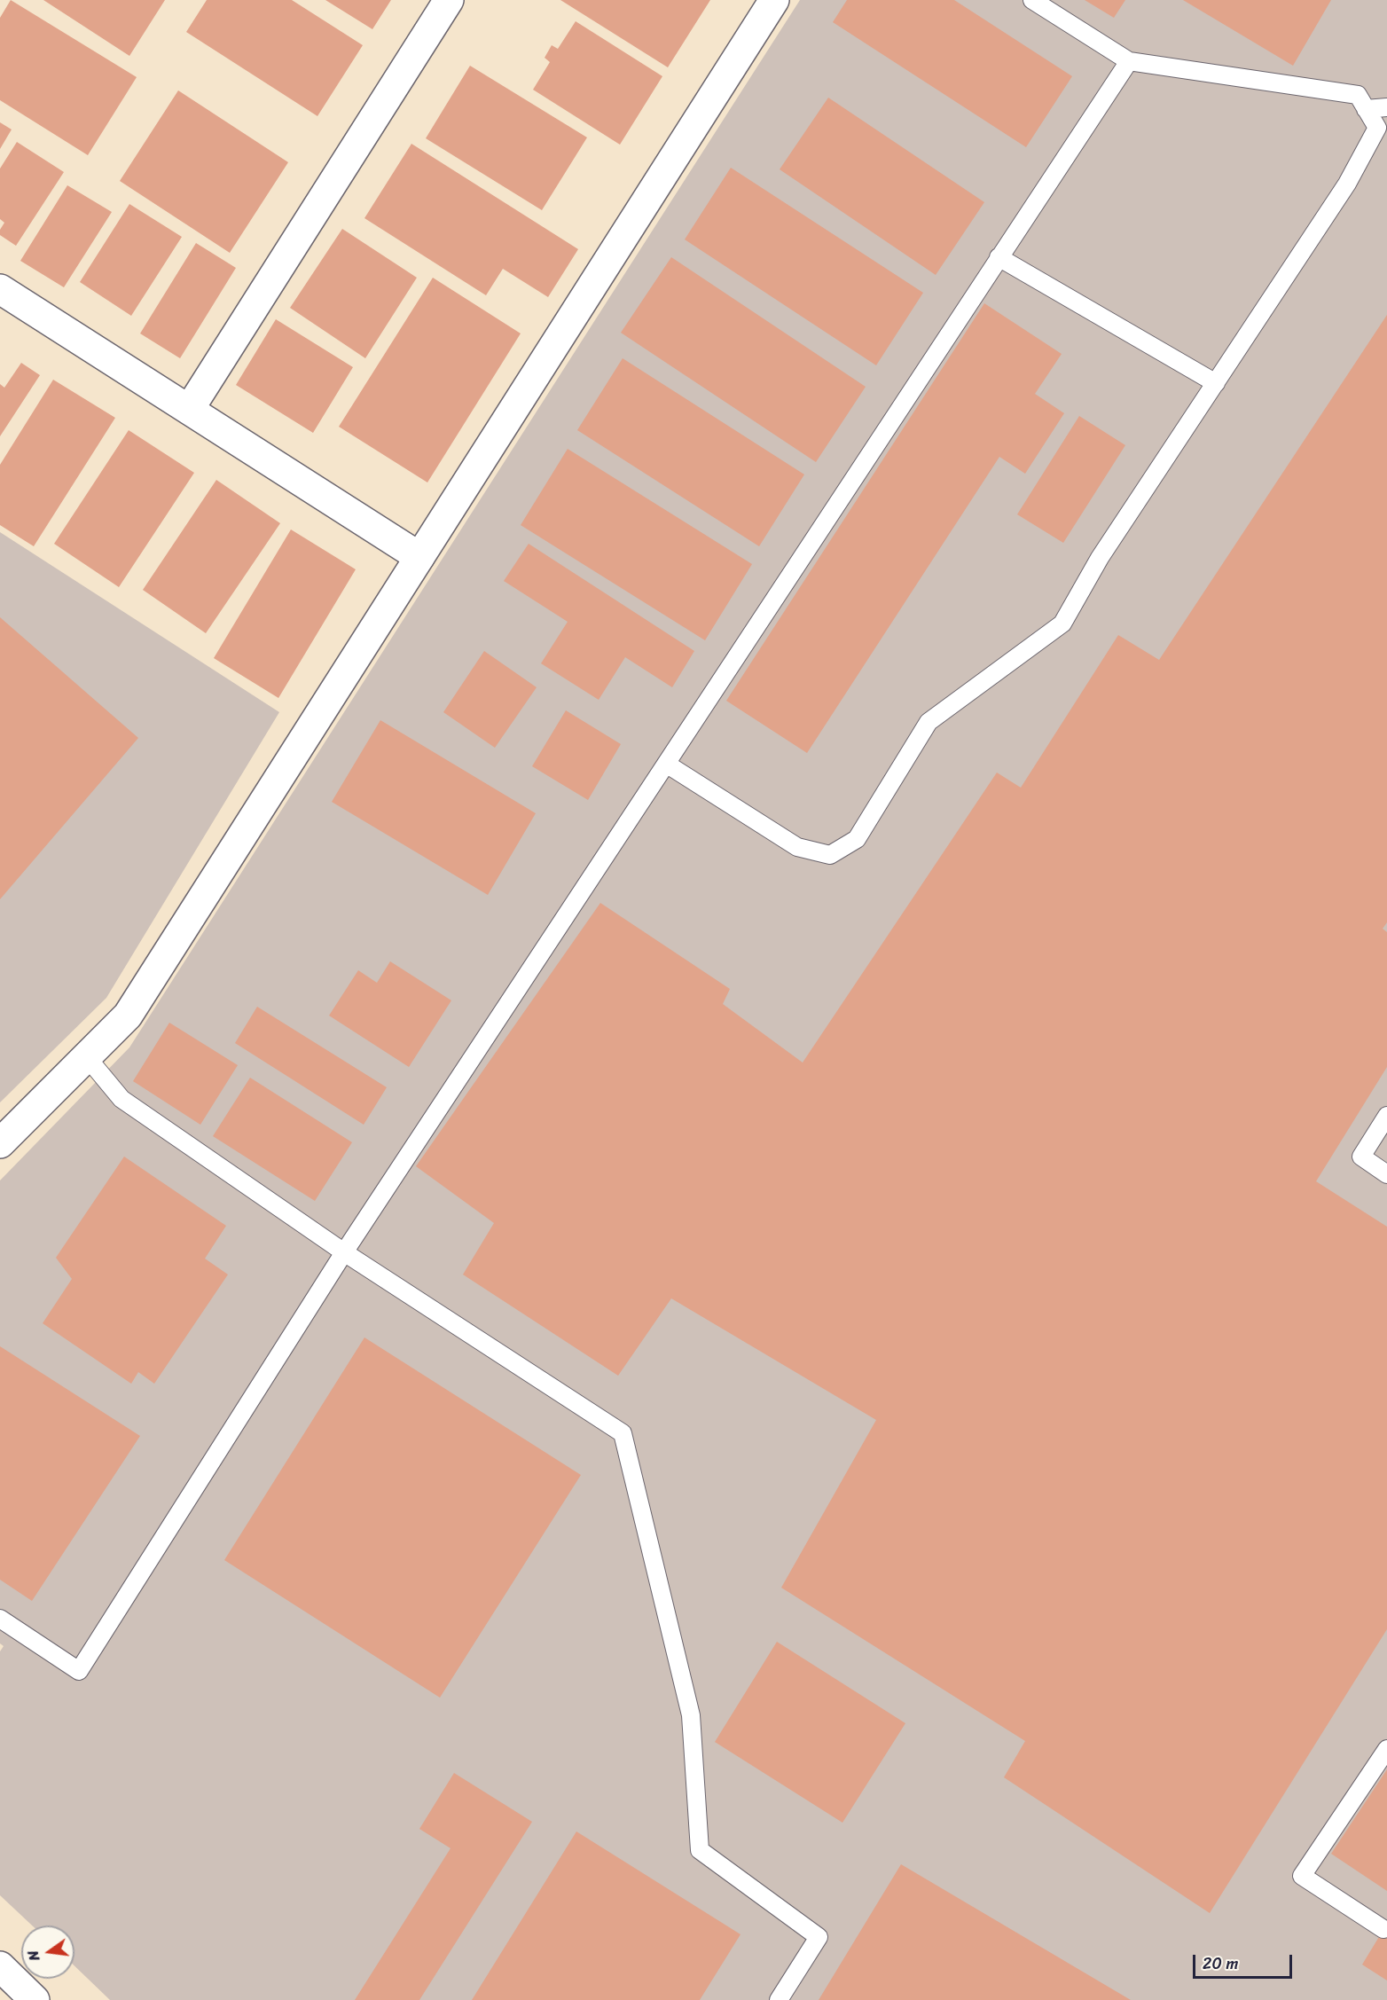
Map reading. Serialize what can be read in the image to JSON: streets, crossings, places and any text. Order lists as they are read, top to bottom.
{
  "scale_bar": "20 m",
  "north": "left"
}
